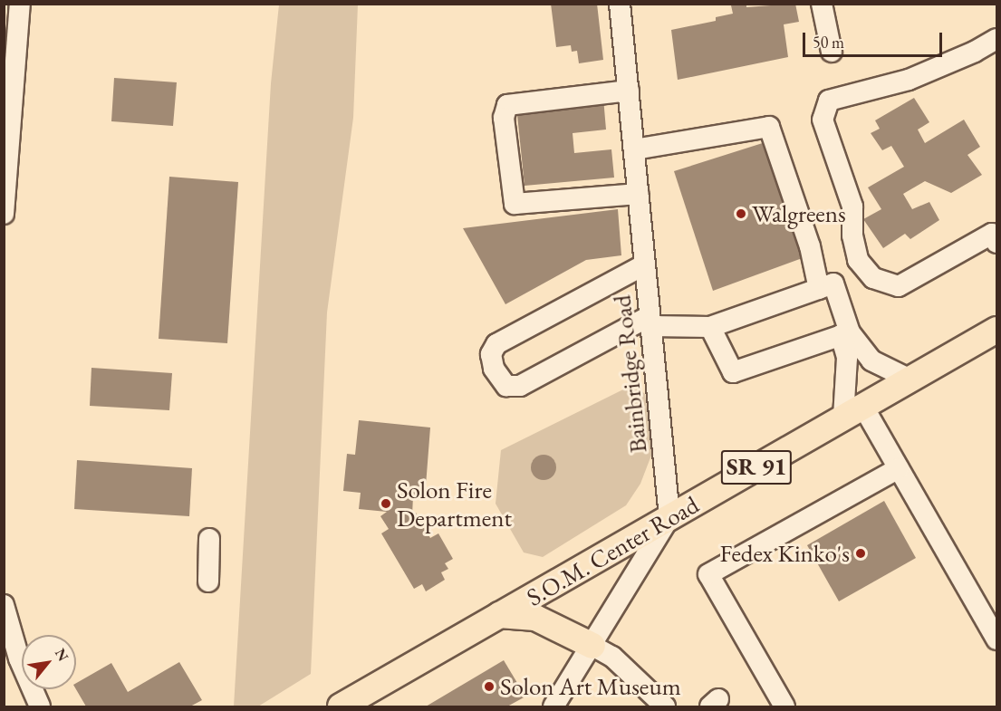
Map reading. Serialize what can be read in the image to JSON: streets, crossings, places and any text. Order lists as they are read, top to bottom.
{
  "streets": {
    "main road": ["SR 91", "S.O.M. Center Road"],
    "street": ["Bainbridge Road"]
  },
  "crossings": [
    ["Bainbridge Road", "S.O.M. Center Road"]
  ],
  "places": [
    "Walgreens",
    "Solon Fire Department",
    "Fedex Kinko's",
    "Solon Art Museum"
  ],
  "scale_bar": "50 m",
  "north": "top right"
}
